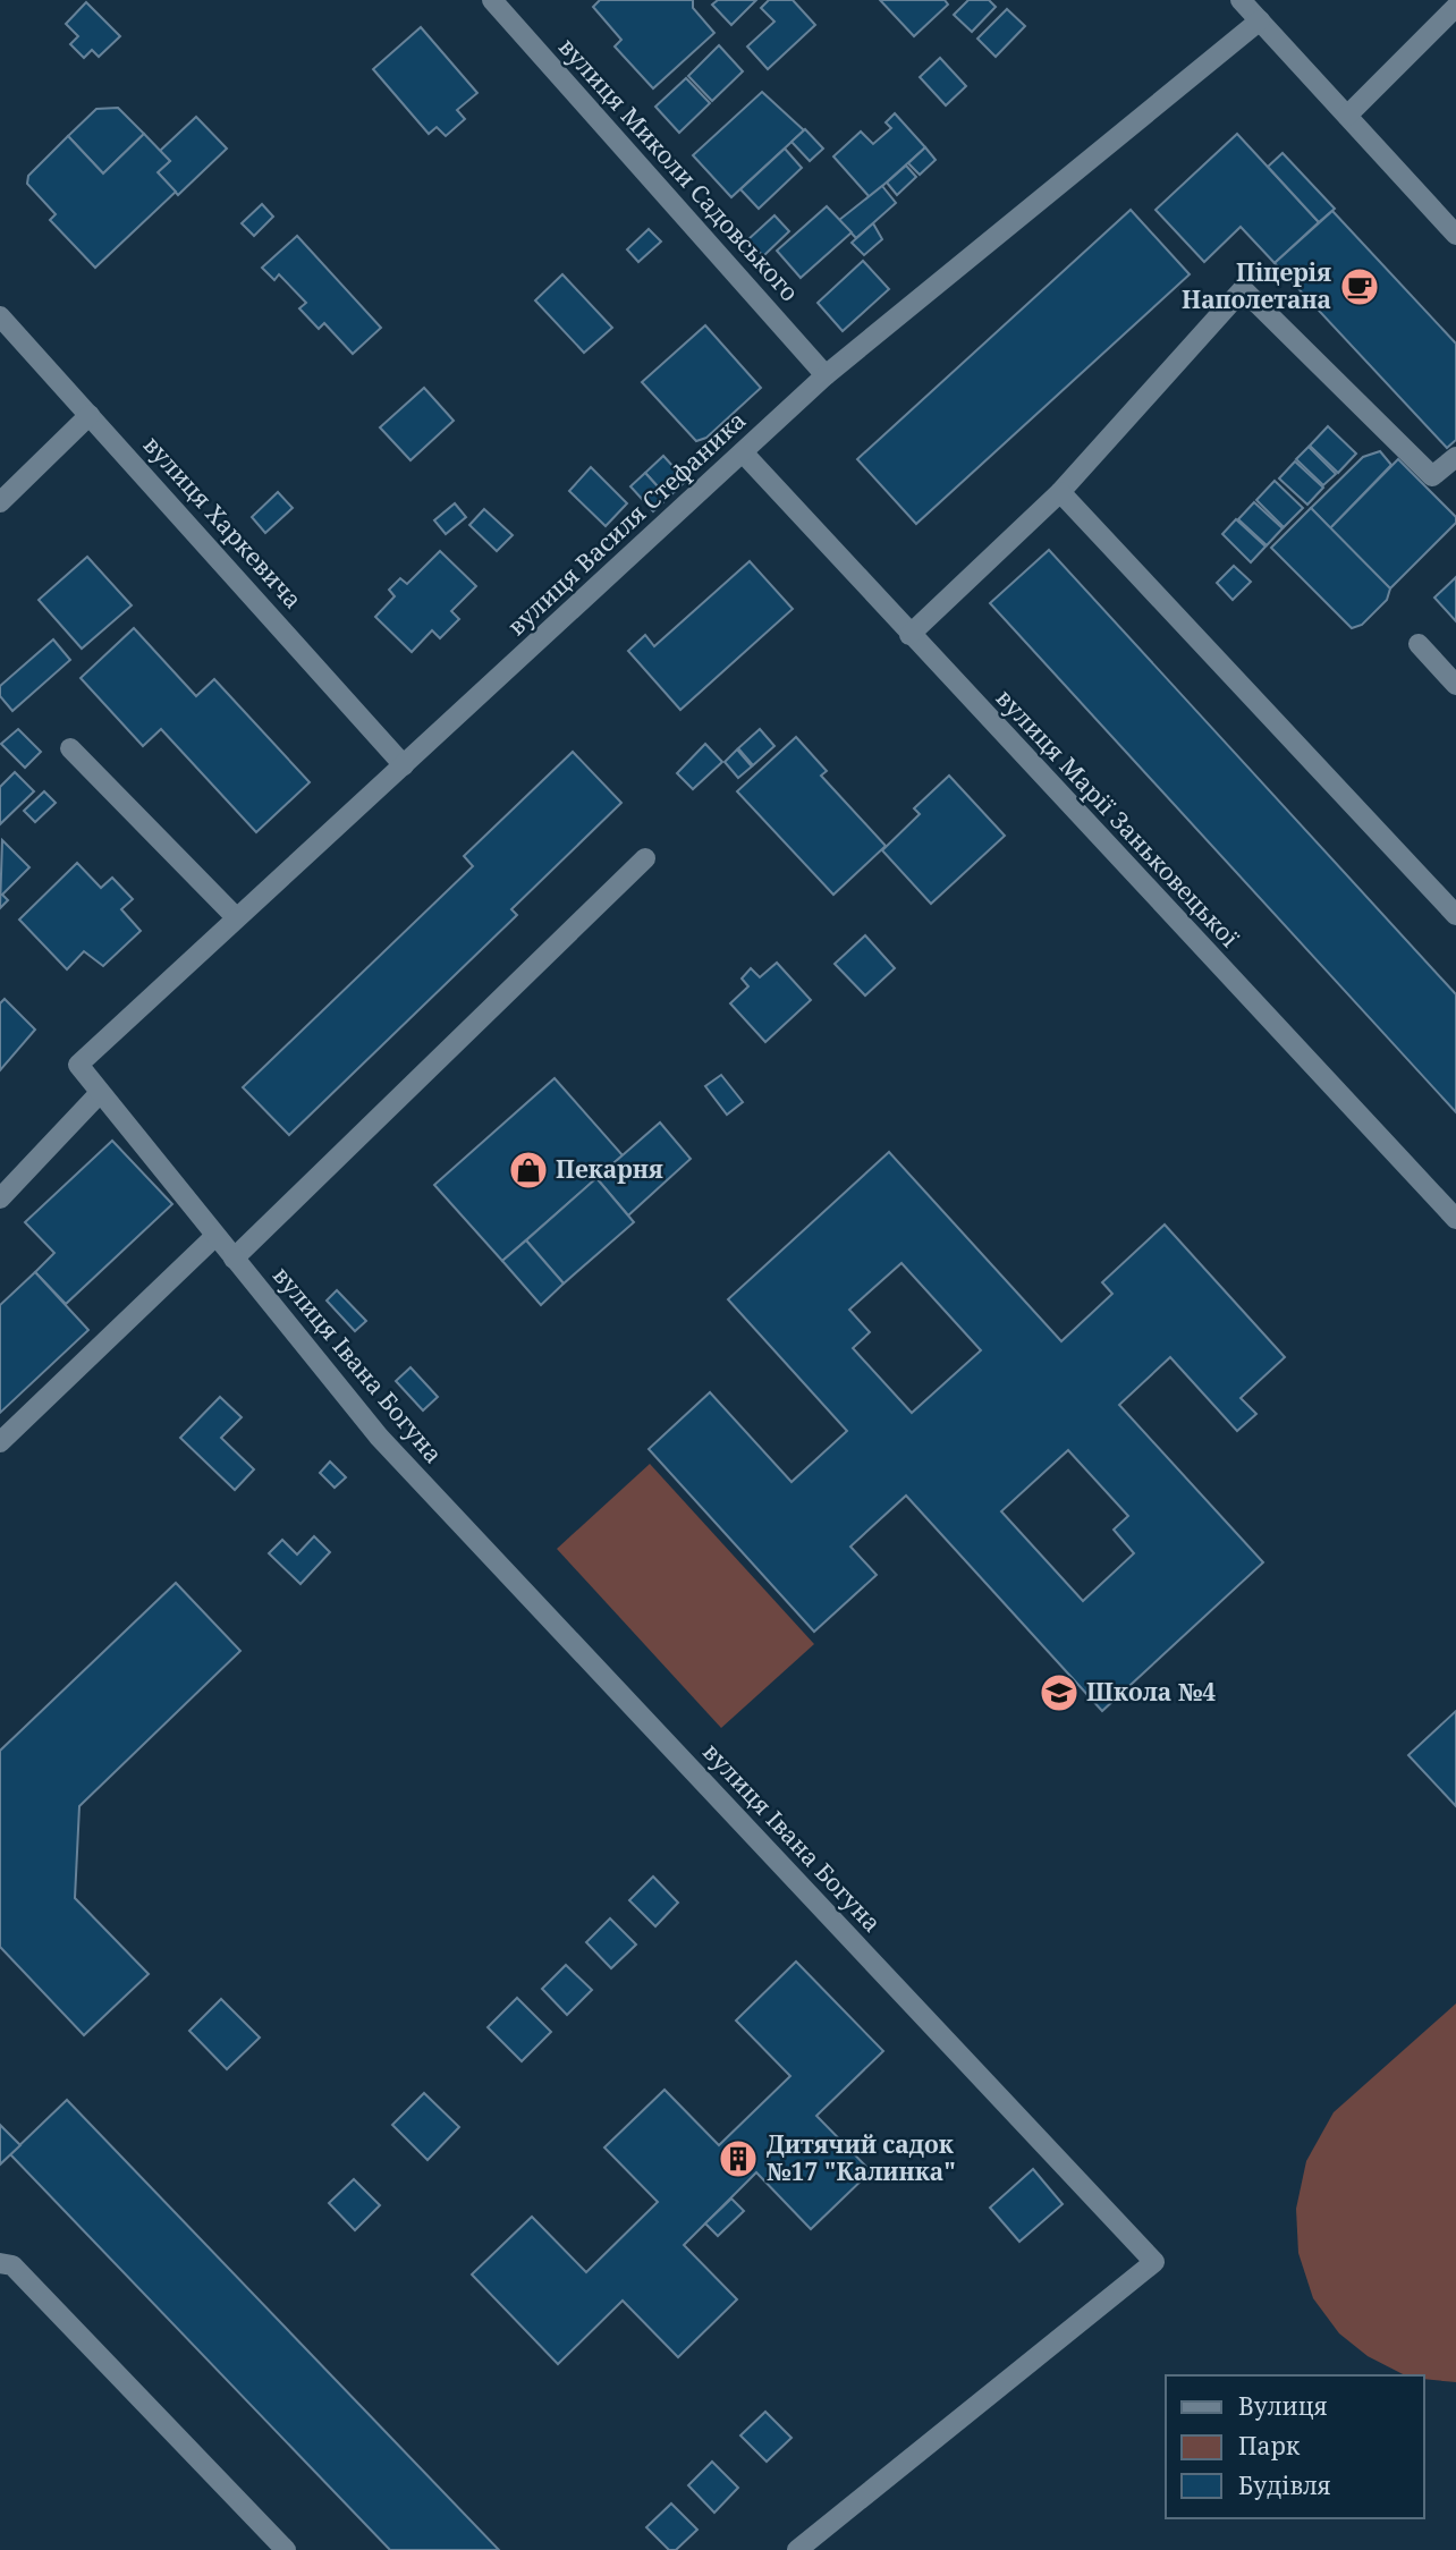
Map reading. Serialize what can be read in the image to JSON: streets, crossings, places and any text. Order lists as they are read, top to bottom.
{
  "streets": {
    "street": [
      "вулиця Миколи Садовського",
      "вулиця Харкевича",
      "вулиця Василя Стефаника",
      "вулиця Марії Заньковецької",
      "вулиця Івана Богуна"
    ]
  },
  "crossings": [
    ["вулиця Миколи Садовського", "вулиця Василя Стефаника"],
    ["вулиця Харкевича", "вулиця Василя Стефаника"],
    ["вулиця Василя Стефаника", "вулиця Марії Заньковецької"],
    ["вулиця Василя Стефаника", "вулиця Івана Богуна"]
  ],
  "places": {
    "cafe": ["Піцерія Наполетана"],
    "shop": ["Пекарня"],
    "school or university": ["Школа №4"],
    "building": ["Дитячий садок №17 \"Калинка\""]
  },
  "legend": ["Вулиця", "Парк", "Будівля"]
}
